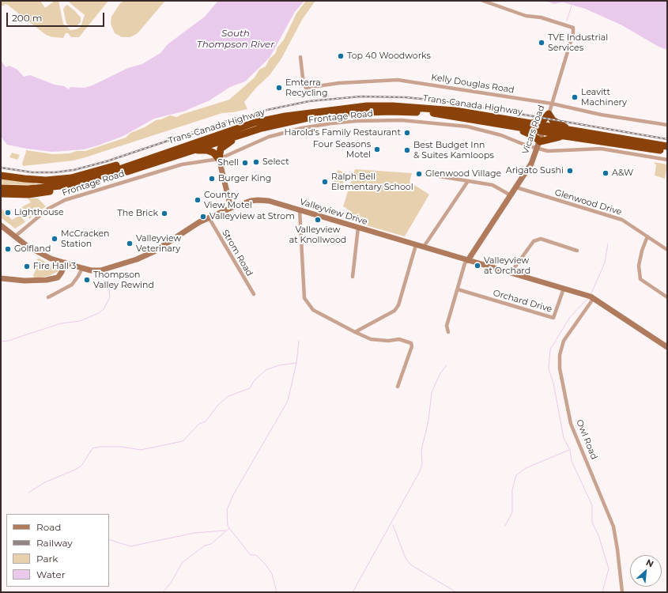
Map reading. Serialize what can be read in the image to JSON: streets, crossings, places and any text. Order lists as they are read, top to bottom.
{
  "streets": {
    "highway": ["Trans-Canada Highway"],
    "street": [
      "Kelly Douglas Road",
      "Frontage Road",
      "Vicars Road",
      "Glenwood Drive",
      "Valleyview Drive",
      "Strom Road",
      "Orchard Drive",
      "Owl Road"
    ]
  },
  "crossings": [
    ["Kelly Douglas Road", "Vicars Road"],
    ["Trans-Canada Highway", "Vicars Road"],
    ["Frontage Road", "Vicars Road"],
    ["Frontage Road", "Valleyview Drive"],
    ["Vicars Road", "Glenwood Drive"],
    ["Vicars Road", "Valleyview Drive"],
    ["Valleyview Drive", "Strom Road"],
    ["Valleyview Drive", "Orchard Drive"],
    ["Valleyview Drive", "Owl Road"]
  ],
  "water": ["South Thompson River"],
  "places": [
    "TVE Industrial Services",
    "Top 40 Woodworks",
    "Emterra Recycling",
    "Leavitt Machinery",
    "Harold's Family Restaurant",
    "Four Seasons Motel",
    "Best Budget Inn & Suites Kamloops",
    "Select",
    "Shell",
    "Arigato Sushi",
    "A&W",
    "Glenwood Village",
    "Burger King",
    "Ralph Bell Elementary School",
    "Country View Motel",
    "Lighthouse",
    "The Brick",
    "Valleyview at Strom",
    "Valleyview at Knollwood",
    "McCracken Station",
    "Valleyview Veterinary",
    "Golfland",
    "Valleyview at Orchard",
    "Fire Hall 3",
    "Thompson Valley Rewind"
  ],
  "legend": [
    "Road",
    "Railway",
    "Park",
    "Water"
  ],
  "scale_bar": "200 m",
  "north": "top right"
}
